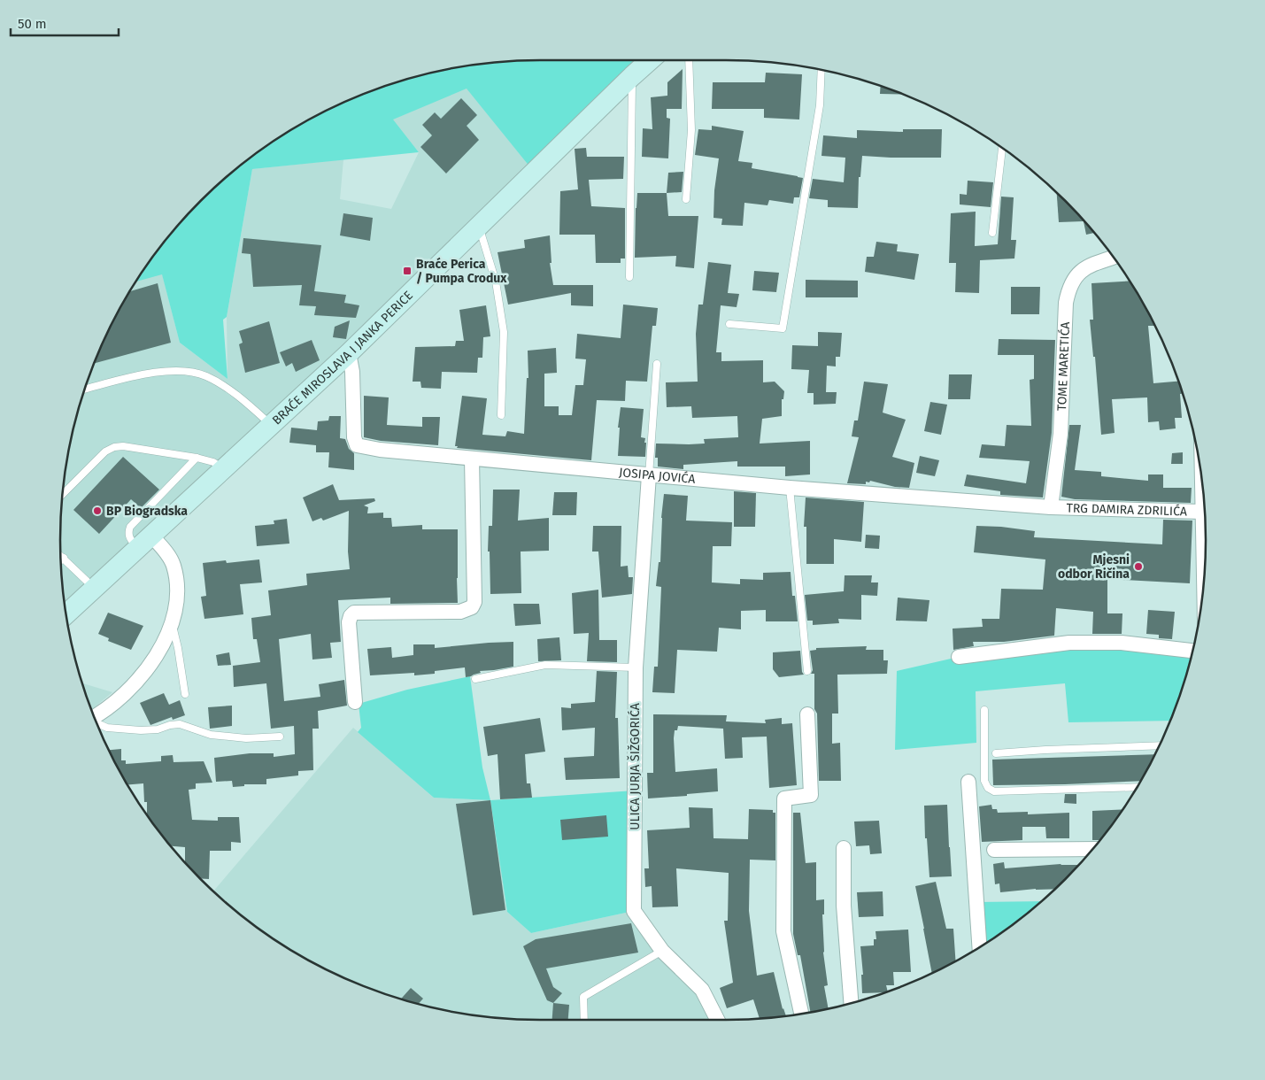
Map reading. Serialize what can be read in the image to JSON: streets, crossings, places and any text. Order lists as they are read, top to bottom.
{
  "streets": {
    "main road": ["BRAĆE MIROSLAVA I JANKA PERICE"],
    "street": [
      "TOME MARETIĆA",
      "JOSIPA JOVIĆA",
      "TRG DAMIRA ZDRILIĆA",
      "ULICA JURJA ŠIŽGORIĆA"
    ]
  },
  "crossings": [
    ["BRAĆE MIROSLAVA I JANKA PERICE", "JOSIPA JOVIĆA"],
    ["TOME MARETIĆA", "JOSIPA JOVIĆA"],
    ["TOME MARETIĆA", "TRG DAMIRA ZDRILIĆA"],
    ["JOSIPA JOVIĆA", "TRG DAMIRA ZDRILIĆA"],
    ["JOSIPA JOVIĆA", "ULICA JURJA ŠIŽGORIĆA"]
  ],
  "places": {
    "transit": ["Braće Perica / Pumpa Crodux"],
    "other": ["BP Biogradska", "Mjesni odbor Ričina"]
  },
  "scale_bar": "50 m"
}
